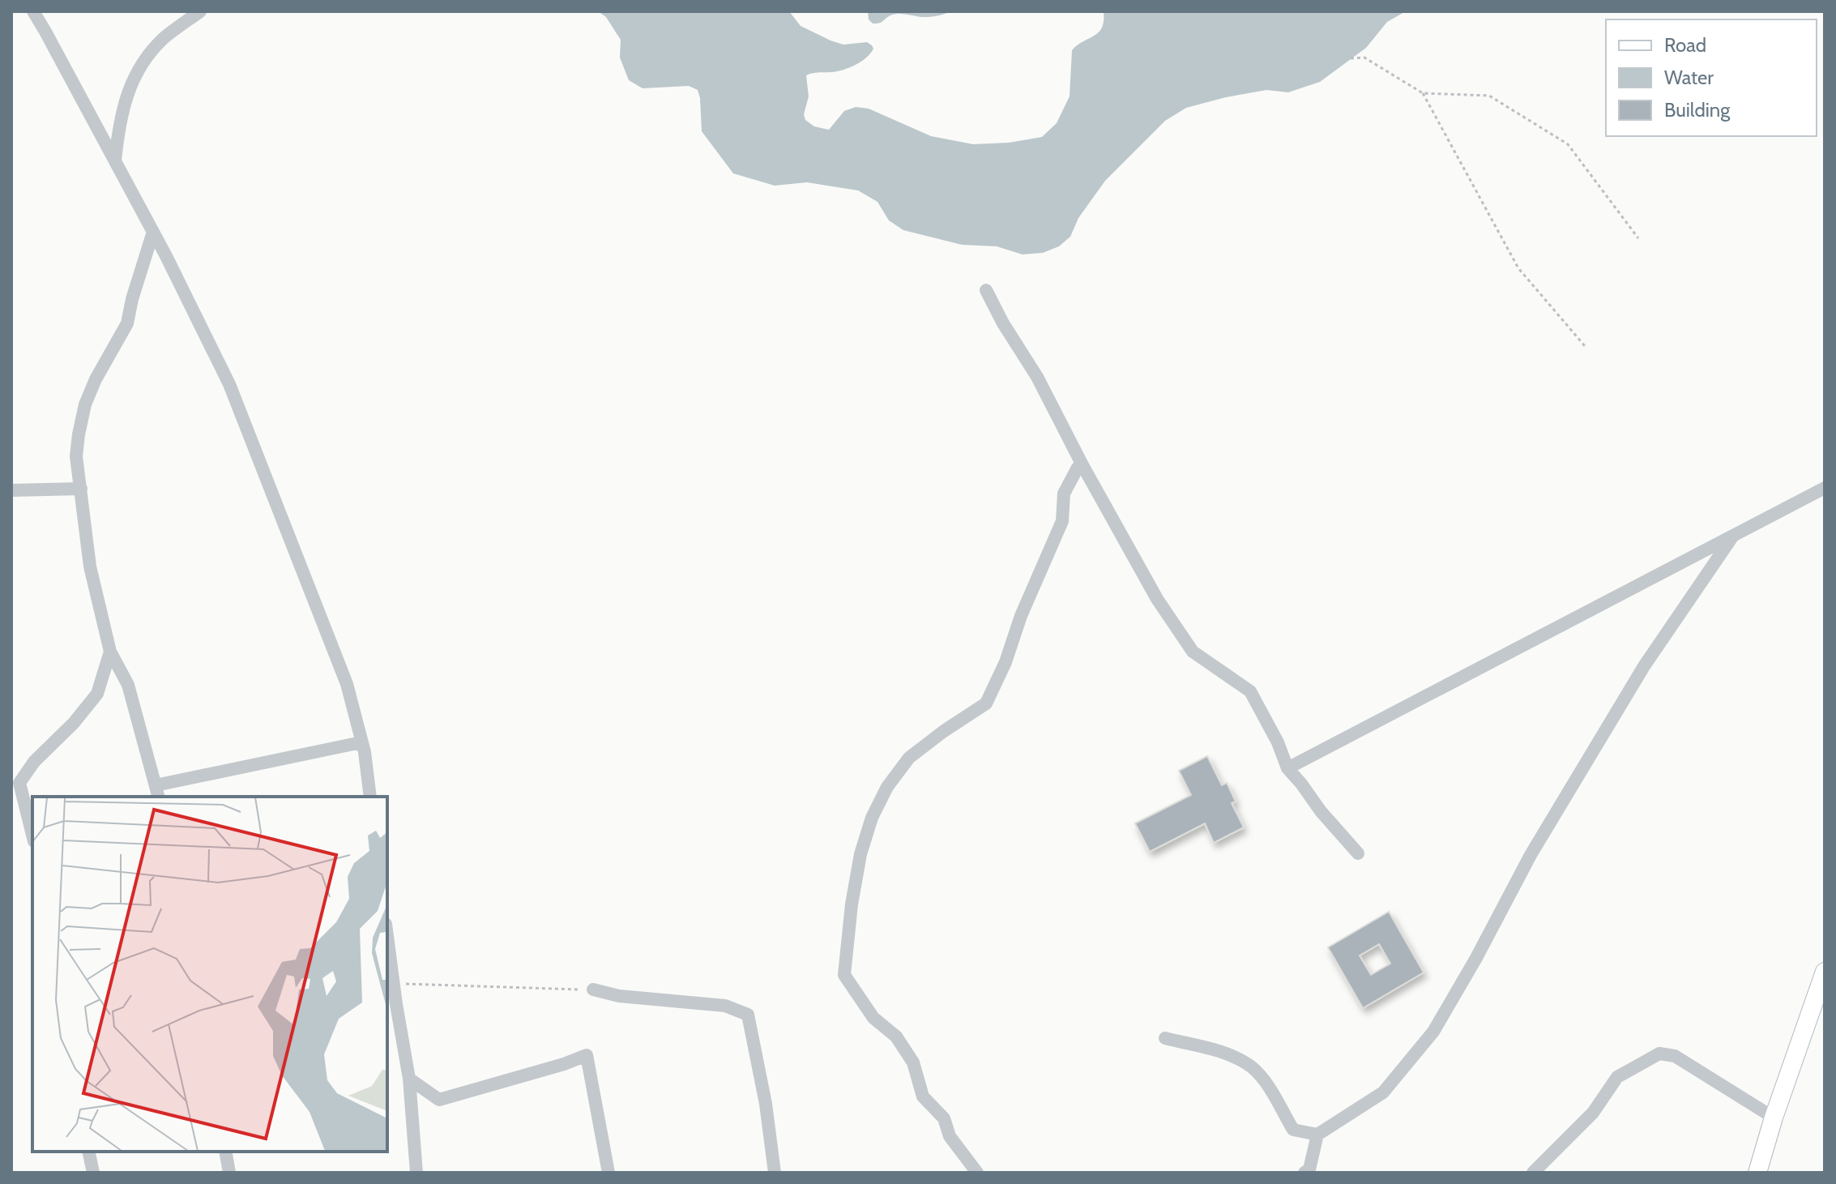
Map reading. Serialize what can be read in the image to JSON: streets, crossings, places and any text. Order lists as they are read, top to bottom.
{
  "legend": ["Road", "Water", "Building"]
}
